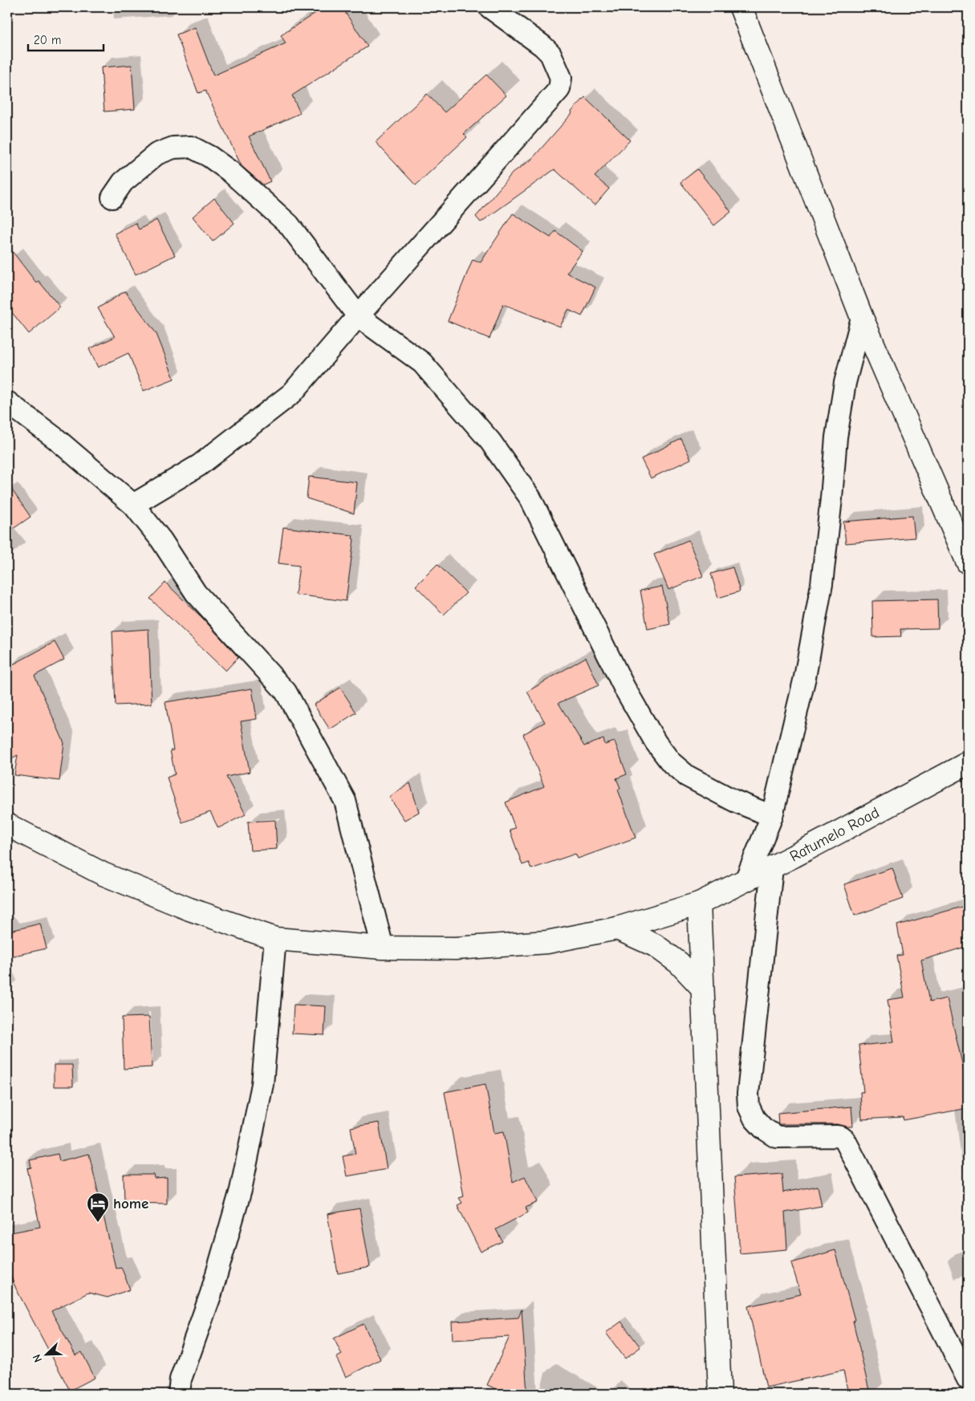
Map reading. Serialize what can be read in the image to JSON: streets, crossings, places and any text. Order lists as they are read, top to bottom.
{
  "streets": {
    "street": ["Ratumelo Road"]
  },
  "places": {
    "hotel": ["home"]
  },
  "scale_bar": "20 m",
  "north": "bottom left"
}
